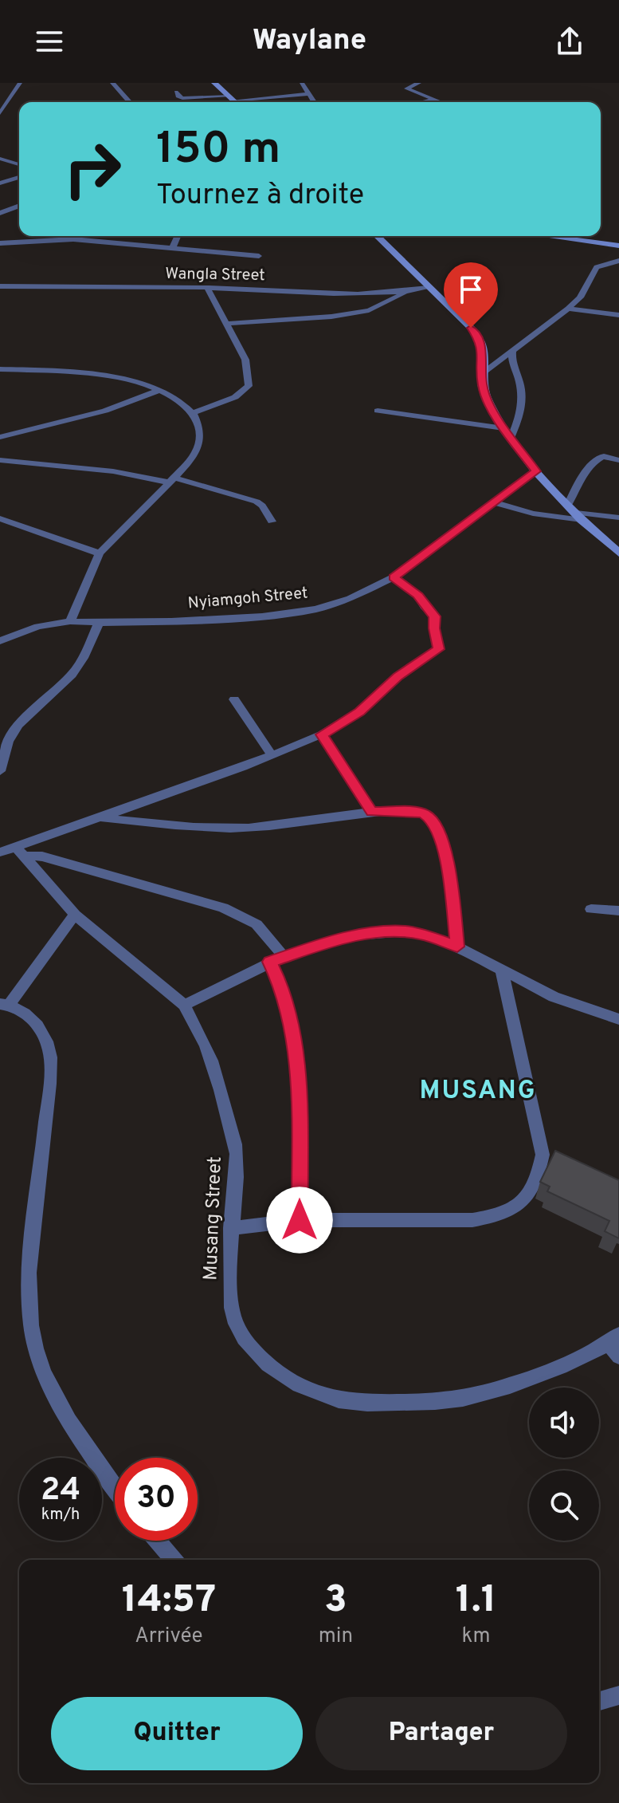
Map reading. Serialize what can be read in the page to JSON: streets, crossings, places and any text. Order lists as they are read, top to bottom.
{
  "streets": {
    "street": ["Wangla Street", "Nyiamgoh Street", "Musang Street"]
  },
  "districts": ["MUSANG"],
  "page": {
    "header": "Waylane",
    "turn": ["150 m", "Tournez à droite"],
    "speed": "24 km/h",
    "limit": "30",
    "eta": [
      "14:57",
      "Arrivée",
      "3",
      "min",
      "1.1",
      "km"
    ],
    "buttons": ["Quitter", "Partager"]
  }
}
